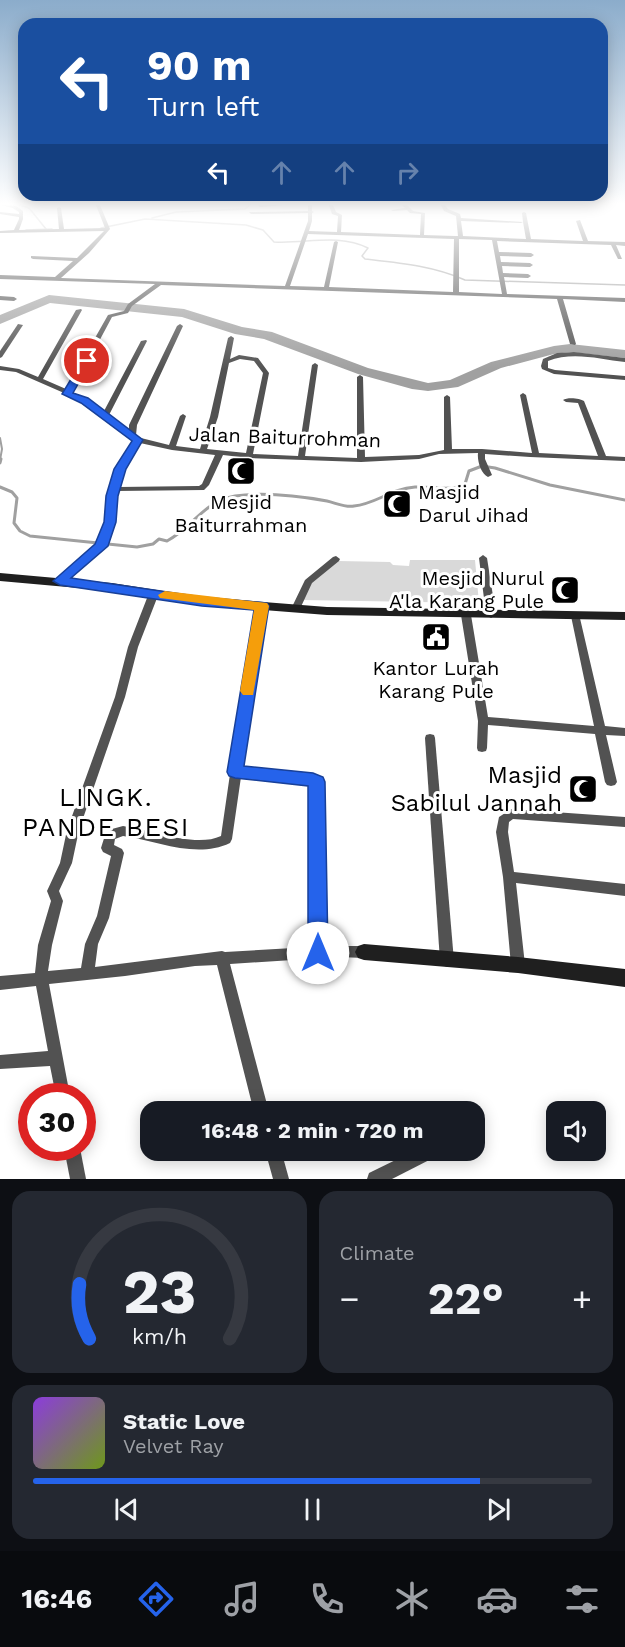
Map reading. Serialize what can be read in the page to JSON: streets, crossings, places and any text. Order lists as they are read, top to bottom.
{
  "streets": {
    "street": ["Jalan Baiturrohman"]
  },
  "districts": ["LINGK. PANDE BESI"],
  "places": {
    "mosque": [
      "Mesjid Baiturrahman",
      "Masjid Darul Jihad",
      "Mesjid Nurul A'la Karang Pule",
      "Masjid Sabilul Jannah"
    ],
    "public building": ["Kantor Lurah Karang Pule"]
  },
  "page": {
    "turn": ["90 m", "Turn left"],
    "limit": "30",
    "trip": "16:48 · 2 min · 720 m",
    "tile": "Climate",
    "heat": ["−", "22°", "+"],
    "song": ["Static Love", "Velvet Ray"],
    "tabs": "16:46",
    "gauge": ["23", "km/h"]
  }
}
